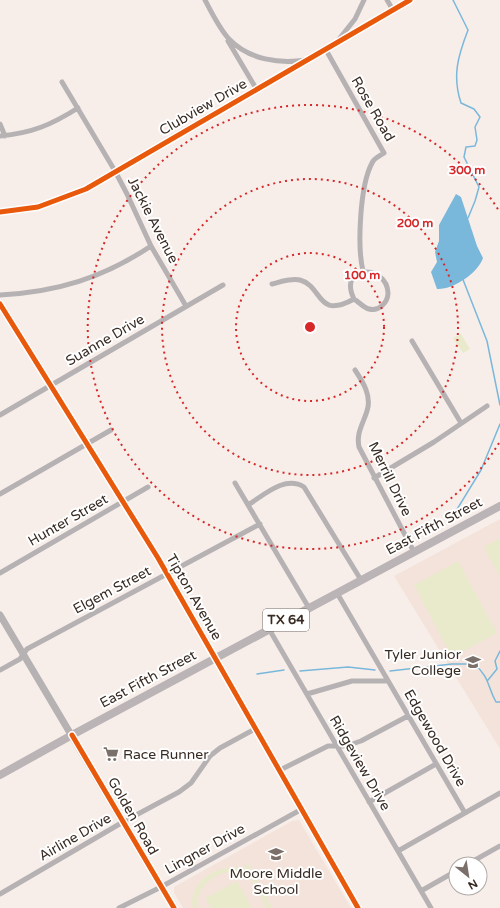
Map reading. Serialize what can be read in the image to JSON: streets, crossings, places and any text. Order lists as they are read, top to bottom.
{
  "streets": {
    "main road": ["East Fifth Street", "TX 64"],
    "street": [
      "Clubview Drive",
      "Rose Road",
      "Jackie Avenue",
      "Suanne Drive",
      "Merrill Drive",
      "Hunter Street",
      "Elgem Street",
      "Tipton Avenue",
      "Edgewood Drive",
      "Ridgeview Drive",
      "Golden Road",
      "Airline Drive",
      "Lingner Drive"
    ]
  },
  "crossings": [
    ["Clubview Drive", "Rose Road"],
    ["Clubview Drive", "Jackie Avenue"],
    ["Jackie Avenue", "Suanne Drive"],
    ["Suanne Drive", "Tipton Avenue"],
    ["Merrill Drive", "East Fifth Street"],
    ["Hunter Street", "Tipton Avenue"],
    ["East Fifth Street", "Tipton Avenue"],
    ["East Fifth Street", "Edgewood Drive"],
    ["East Fifth Street", "Ridgeview Drive"],
    ["East Fifth Street", "Golden Road"],
    ["Elgem Street", "Tipton Avenue"],
    ["Elgem Street", "Golden Road"],
    ["Tipton Avenue", "Airline Drive"],
    ["Tipton Avenue", "Lingner Drive"],
    ["Golden Road", "Airline Drive"],
    ["Golden Road", "Lingner Drive"]
  ],
  "places": {
    "school or university": ["Tyler Junior College", "Moore Middle School"],
    "supermarket": ["Race Runner"]
  },
  "north": "bottom right",
  "rings": ["300 m", "200 m", "100 m"]
}
